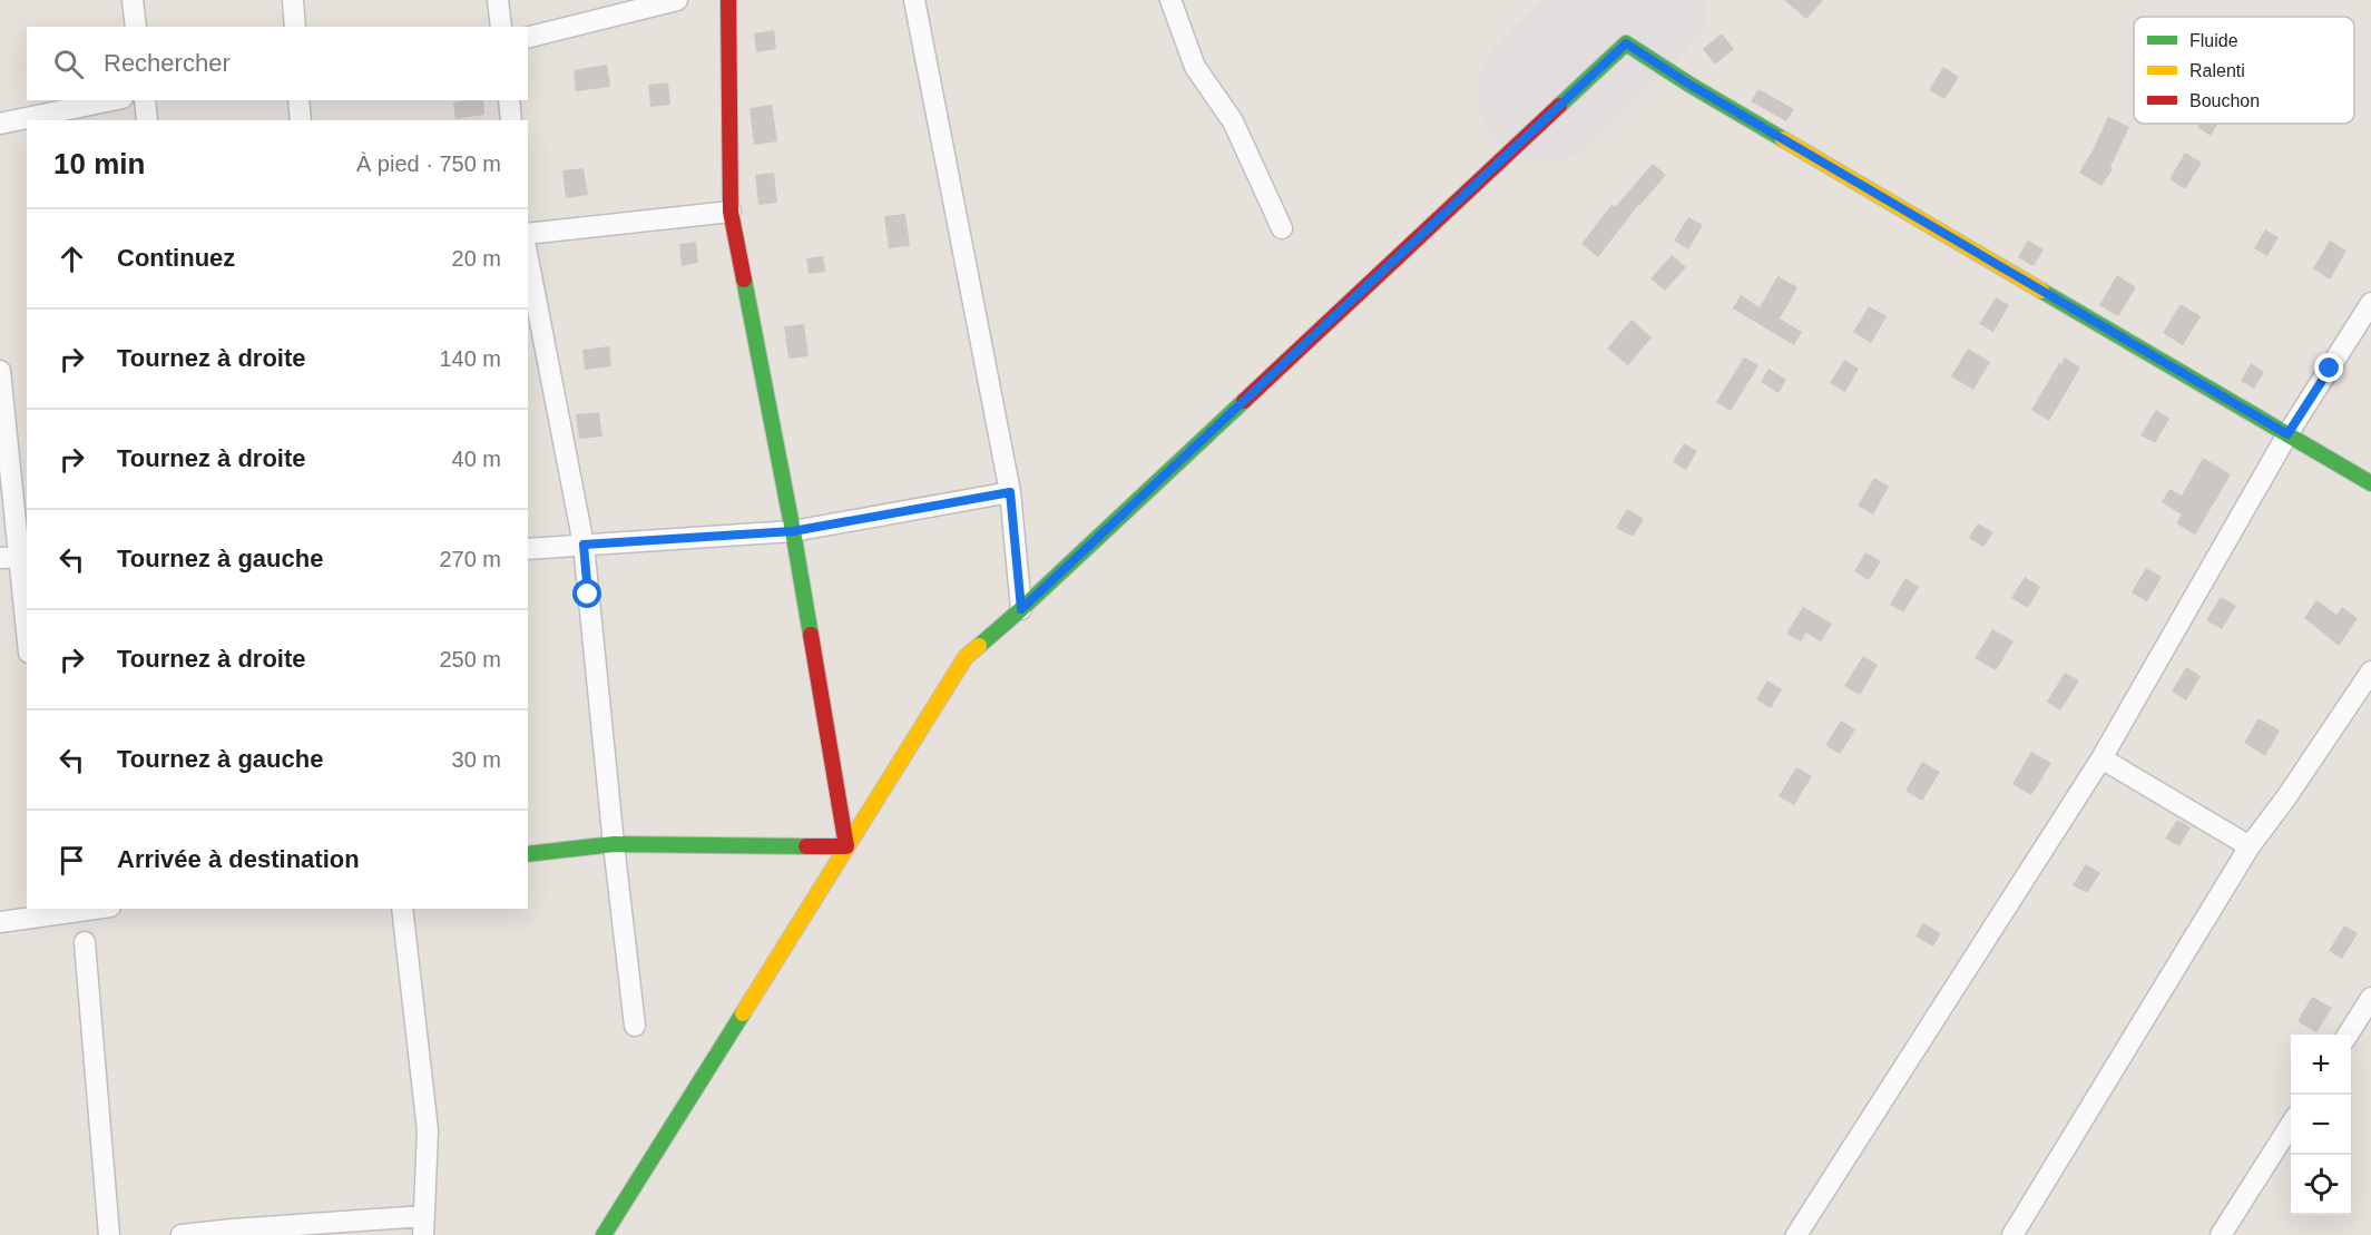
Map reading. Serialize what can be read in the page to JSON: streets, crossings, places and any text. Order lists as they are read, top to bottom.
{
  "legend": ["Fluide", "Ralenti", "Bouchon"],
  "page": {
    "search": "Rechercher",
    "heading": ["10 min", "À pied · 750 m"],
    "list": [
      ["Continuez", "20 m"],
      ["Tournez à droite", "140 m"],
      ["Tournez à droite", "40 m"],
      ["Tournez à gauche", "270 m"],
      ["Tournez à droite", "250 m"],
      ["Tournez à gauche", "30 m"],
      "Arrivée à destination"
    ],
    "map_buttons": ["+", "−"]
  }
}
